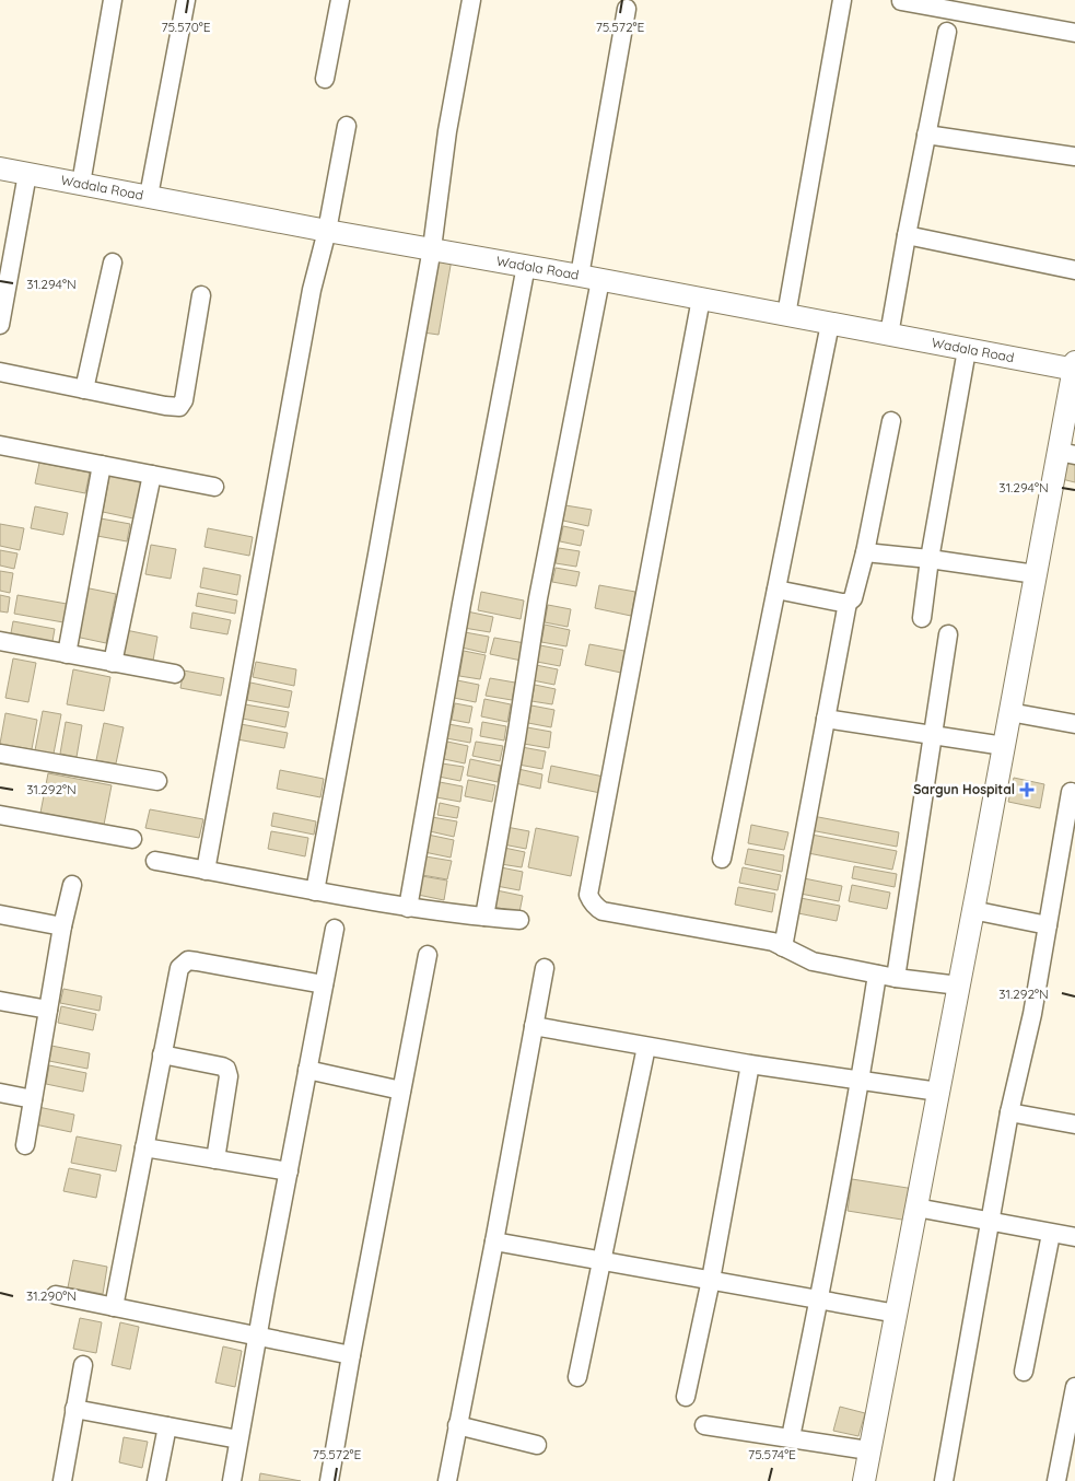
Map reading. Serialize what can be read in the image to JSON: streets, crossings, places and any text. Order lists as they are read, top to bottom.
{
  "streets": {
    "street": ["Wadala Road"]
  },
  "places": {
    "health": ["Sargun Hospital"]
  },
  "coordinates": [
    "75.570°E",
    "75.572°E",
    "31.294°N",
    "31.292°N",
    "31.290°N",
    "75.574°E"
  ]
}
